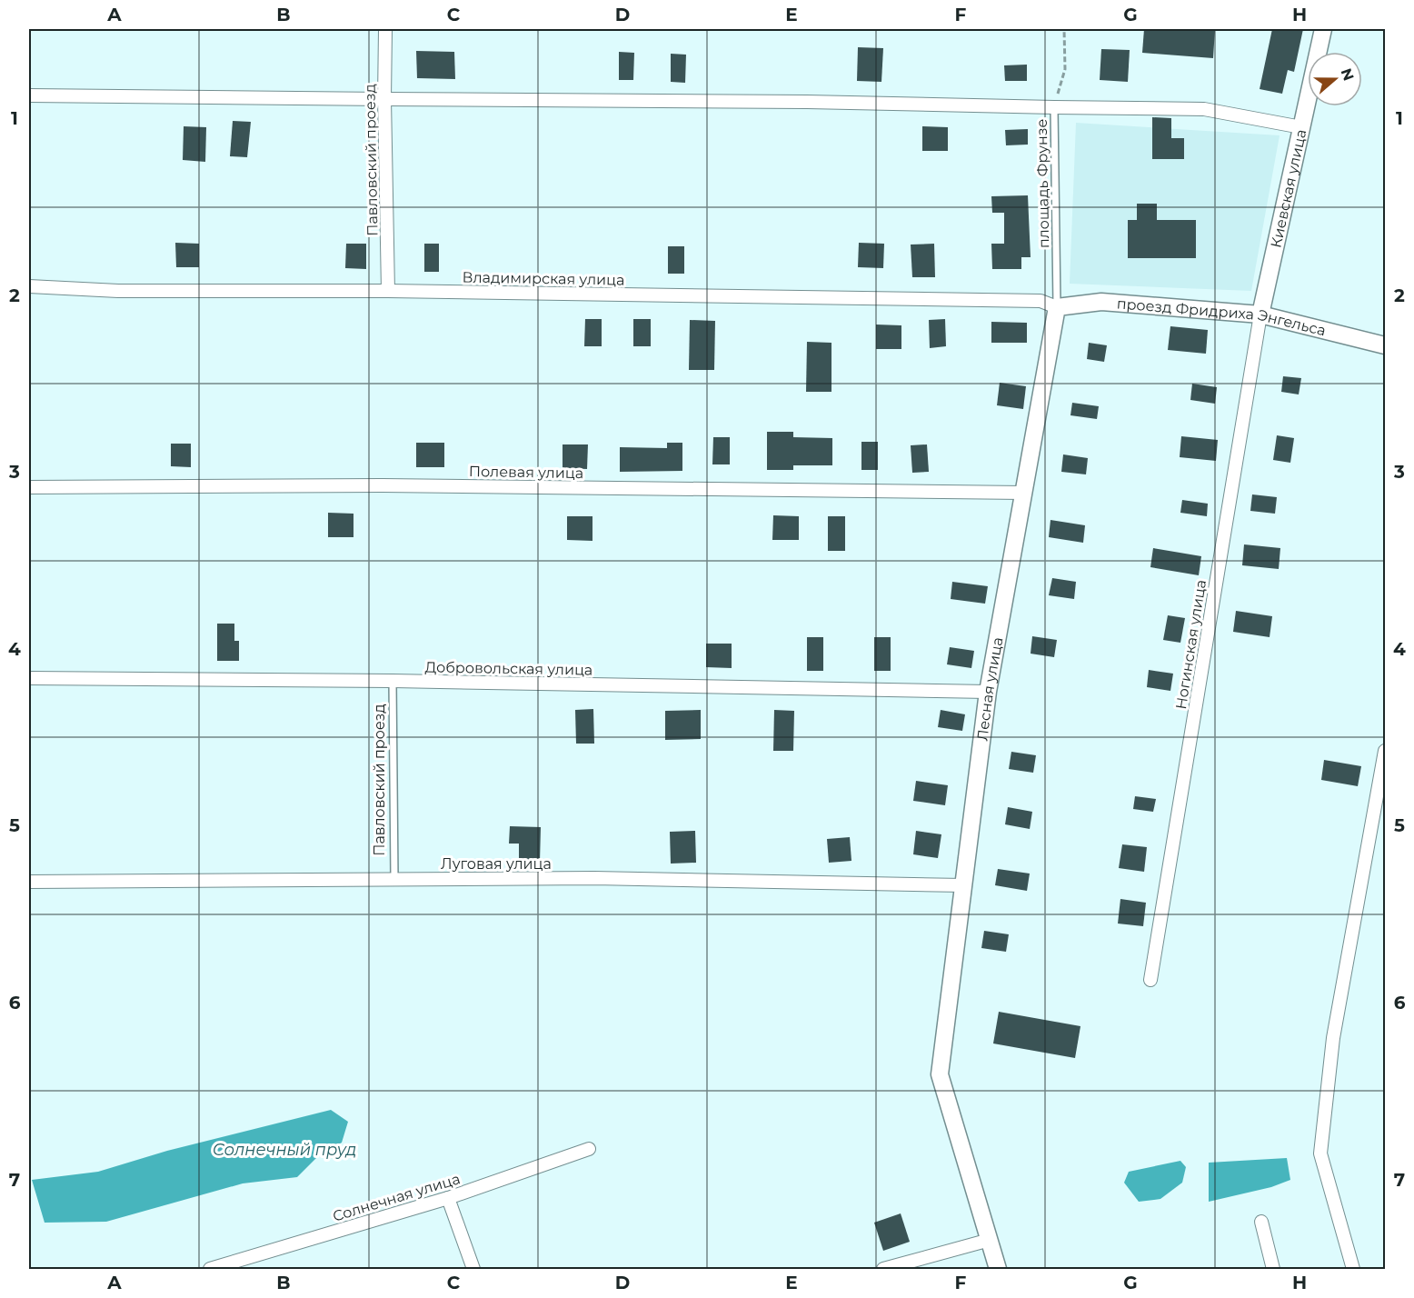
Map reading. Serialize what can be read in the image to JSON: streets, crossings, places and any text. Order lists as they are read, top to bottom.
{
  "streets": {
    "street": [
      "Павловский проезд",
      "Киевская улица",
      "Владимирская улица",
      "проезд Фридриха Энгельса",
      "Полевая улица",
      "Ногинская улица",
      "Добровольская улица",
      "Лесная улица",
      "Луговая улица",
      "Солнечная улица"
    ],
    "lane": ["площадь Фрунзе"]
  },
  "crossings": [
    ["Павловский проезд", "Владимирская улица"],
    ["Павловский проезд", "Добровольская улица"],
    ["Павловский проезд", "Луговая улица"],
    ["площадь Фрунзе", "Владимирская улица"],
    ["площадь Фрунзе", "проезд Фридриха Энгельса"],
    ["площадь Фрунзе", "Лесная улица"],
    ["Киевская улица", "проезд Фридриха Энгельса"],
    ["Киевская улица", "Ногинская улица"],
    ["Владимирская улица", "проезд Фридриха Энгельса"],
    ["Владимирская улица", "Лесная улица"],
    ["проезд Фридриха Энгельса", "Ногинская улица"],
    ["проезд Фридриха Энгельса", "Лесная улица"],
    ["Полевая улица", "Лесная улица"],
    ["Добровольская улица", "Лесная улица"],
    ["Лесная улица", "Луговая улица"]
  ],
  "water": ["Солнечный пруд"],
  "north": "right",
  "grid": {
    "columns": [
      "A",
      "B",
      "C",
      "D",
      "E",
      "F",
      "G",
      "H"
    ],
    "rows": [
      "1",
      "2",
      "3",
      "4",
      "5",
      "6",
      "7"
    ]
  }
}
